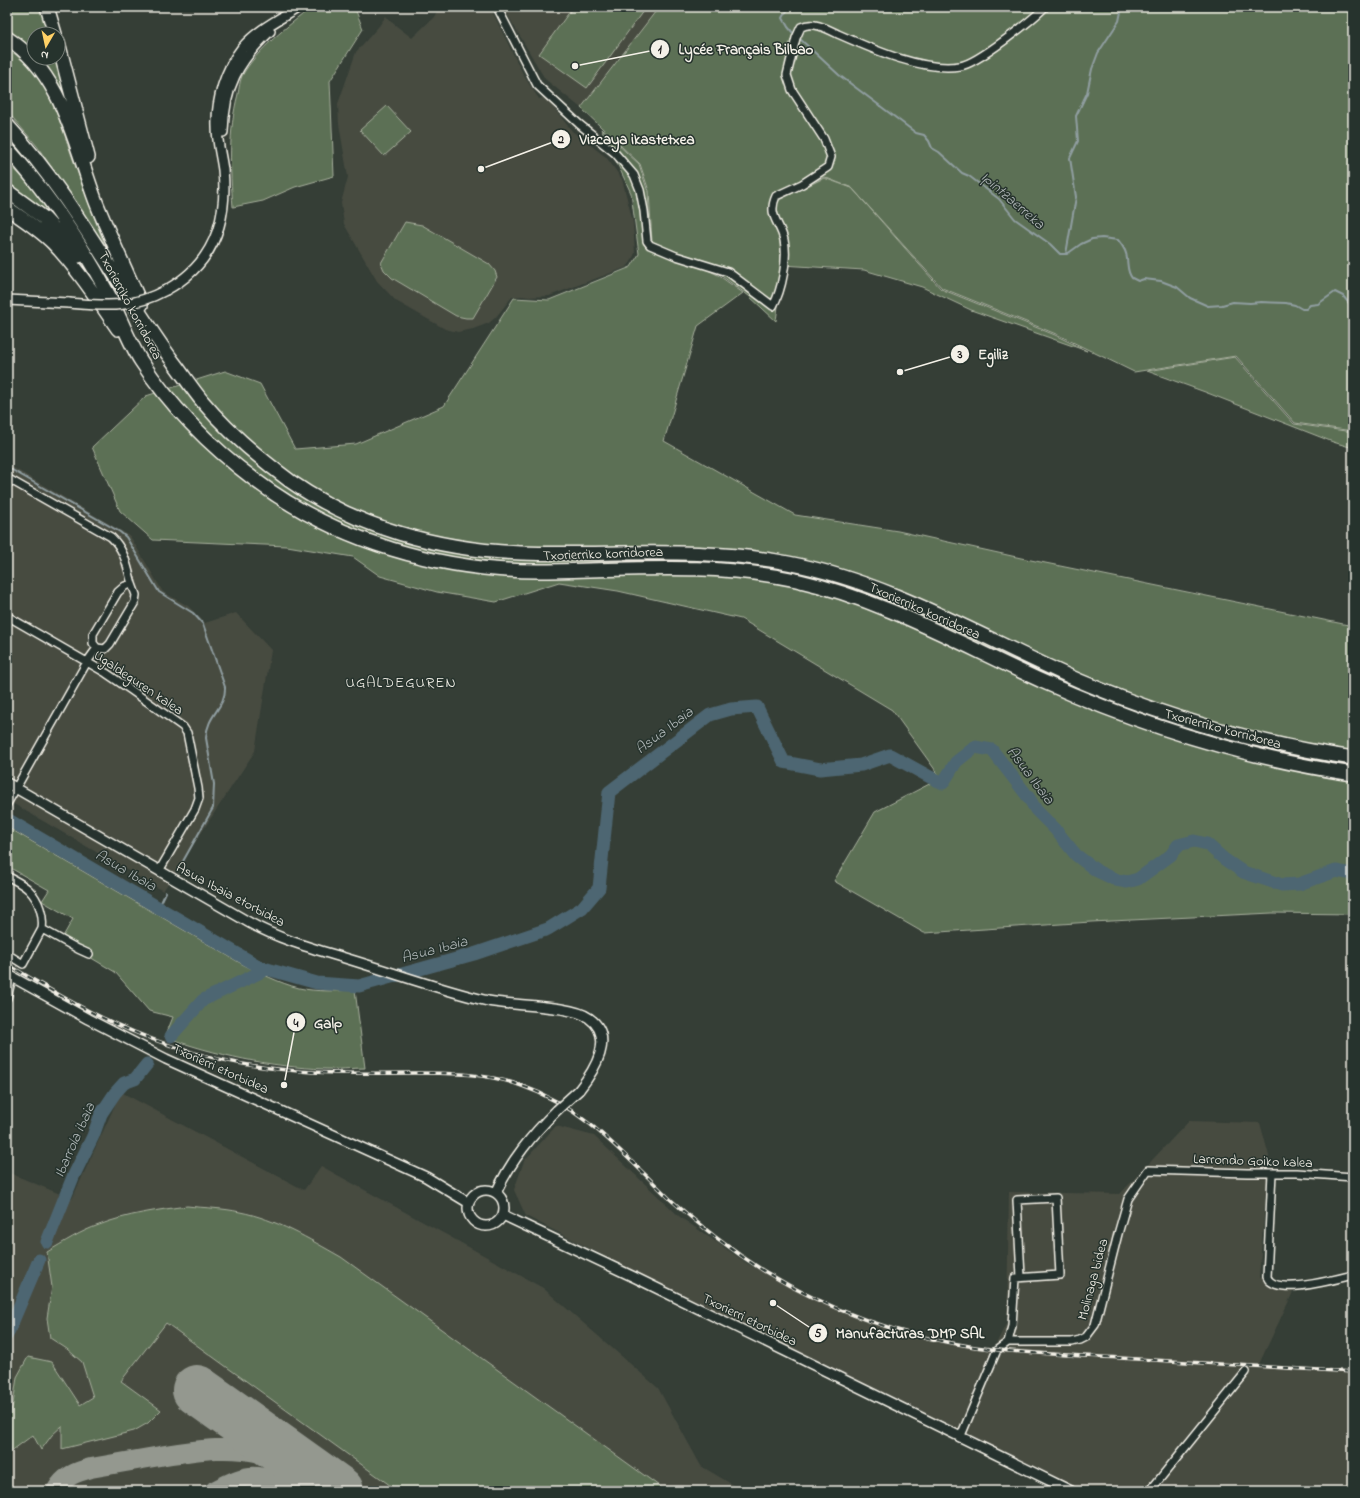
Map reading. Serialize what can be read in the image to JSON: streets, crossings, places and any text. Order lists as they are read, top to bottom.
{
  "streets": {
    "highway": ["Txorierriko korridorea"],
    "street": [
      "Ugaldeguren kalea",
      "Asua Ibaia etorbidea",
      "Txorierri etorbidea",
      "Larrondo Goiko kalea",
      "Molinaga bidea"
    ]
  },
  "crossings": [
    ["Ugaldeguren kalea", "Asua Ibaia etorbidea"],
    ["Asua Ibaia etorbidea", "Txorierri etorbidea"],
    ["Larrondo Goiko kalea", "Molinaga bidea"]
  ],
  "districts": ["UGALDEGUREN"],
  "water": ["Ipintzaerreka", "Asua Ibaia", "Ibarrola ibaia"],
  "places": [
    "Lycée Français Bilbao",
    "Vizcaya ikastetxea",
    "Egiliz",
    "Galp",
    "Manufacturas DMP SAL"
  ],
  "north": "bottom"
}
